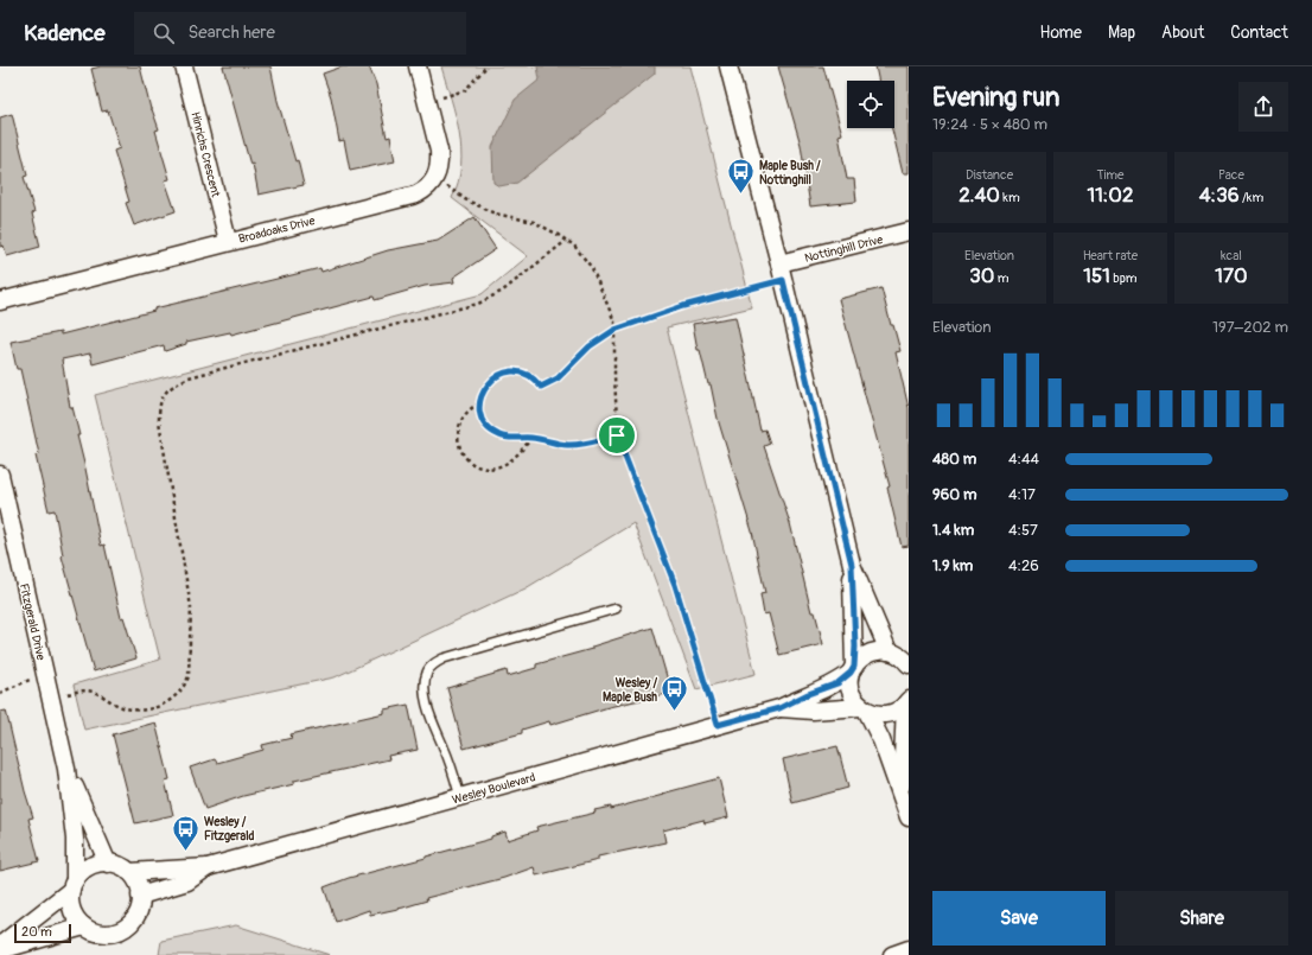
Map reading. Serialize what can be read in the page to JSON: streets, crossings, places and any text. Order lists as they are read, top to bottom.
{
  "streets": {
    "street": [
      "Hinrichs Crescent",
      "Broadoaks Drive",
      "Nottinghill Drive",
      "Fitzgerald Drive",
      "Wesley Boulevard"
    ]
  },
  "crossings": [
    ["Hinrichs Crescent", "Broadoaks Drive"],
    ["Fitzgerald Drive", "Wesley Boulevard"]
  ],
  "places": {
    "bus stop": ["Maple Bush / Nottinghill", "Wesley / Maple Bush", "Wesley / Fitzgerald"]
  },
  "scale_bar": "20 m",
  "page": {
    "header": "Kadence",
    "search": "Search here",
    "nav": [
      "Home",
      "Map",
      "About",
      "Contact"
    ],
    "heading": ["Evening run", "19:24 · 5 × 480 m"],
    "stats": [
      ["Distance", "2.40 km"],
      ["Time", "11:02"],
      ["Pace", "4:36 /km"],
      ["Elevation", "30 m"],
      ["Heart rate", "151 bpm"],
      ["kcal", "170"]
    ],
    "chart": ["Elevation", "197–202 m"],
    "list": [
      {
        "name": "480 m",
        "note": "4:44"
      },
      {
        "name": "960 m",
        "note": "4:17"
      },
      {
        "name": "1.4 km",
        "note": "4:57"
      },
      {
        "name": "1.9 km",
        "note": "4:26"
      }
    ],
    "buttons": ["Save", "Share"],
    "scale": "20 m"
  }
}
